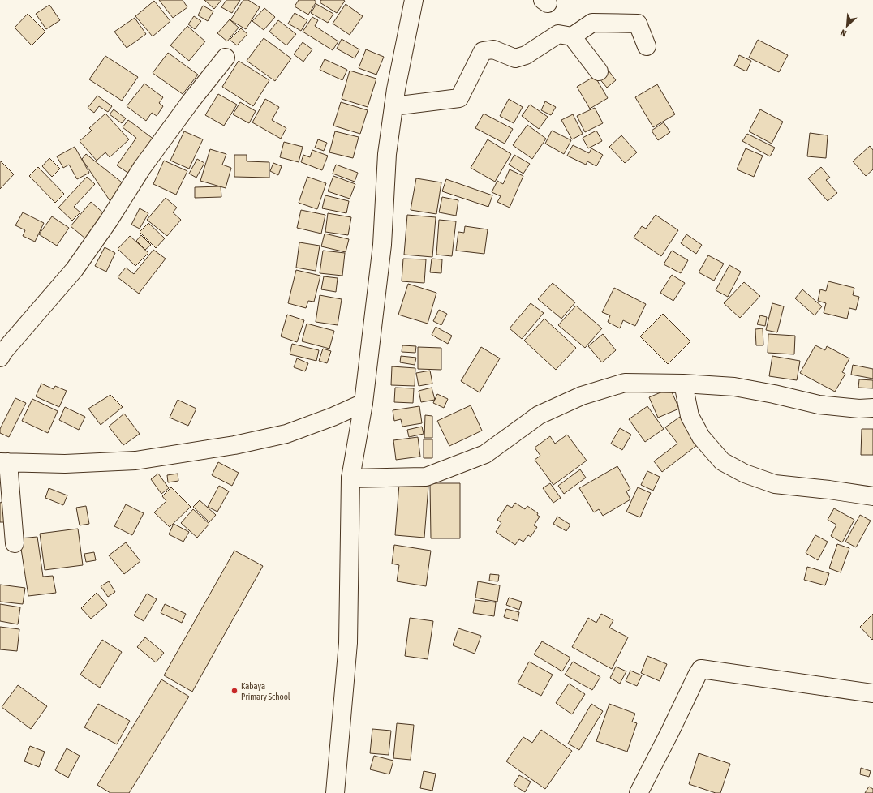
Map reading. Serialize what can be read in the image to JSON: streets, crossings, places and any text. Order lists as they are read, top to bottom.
{
  "places": ["Kabaya Primary School"],
  "north": "bottom left"
}
